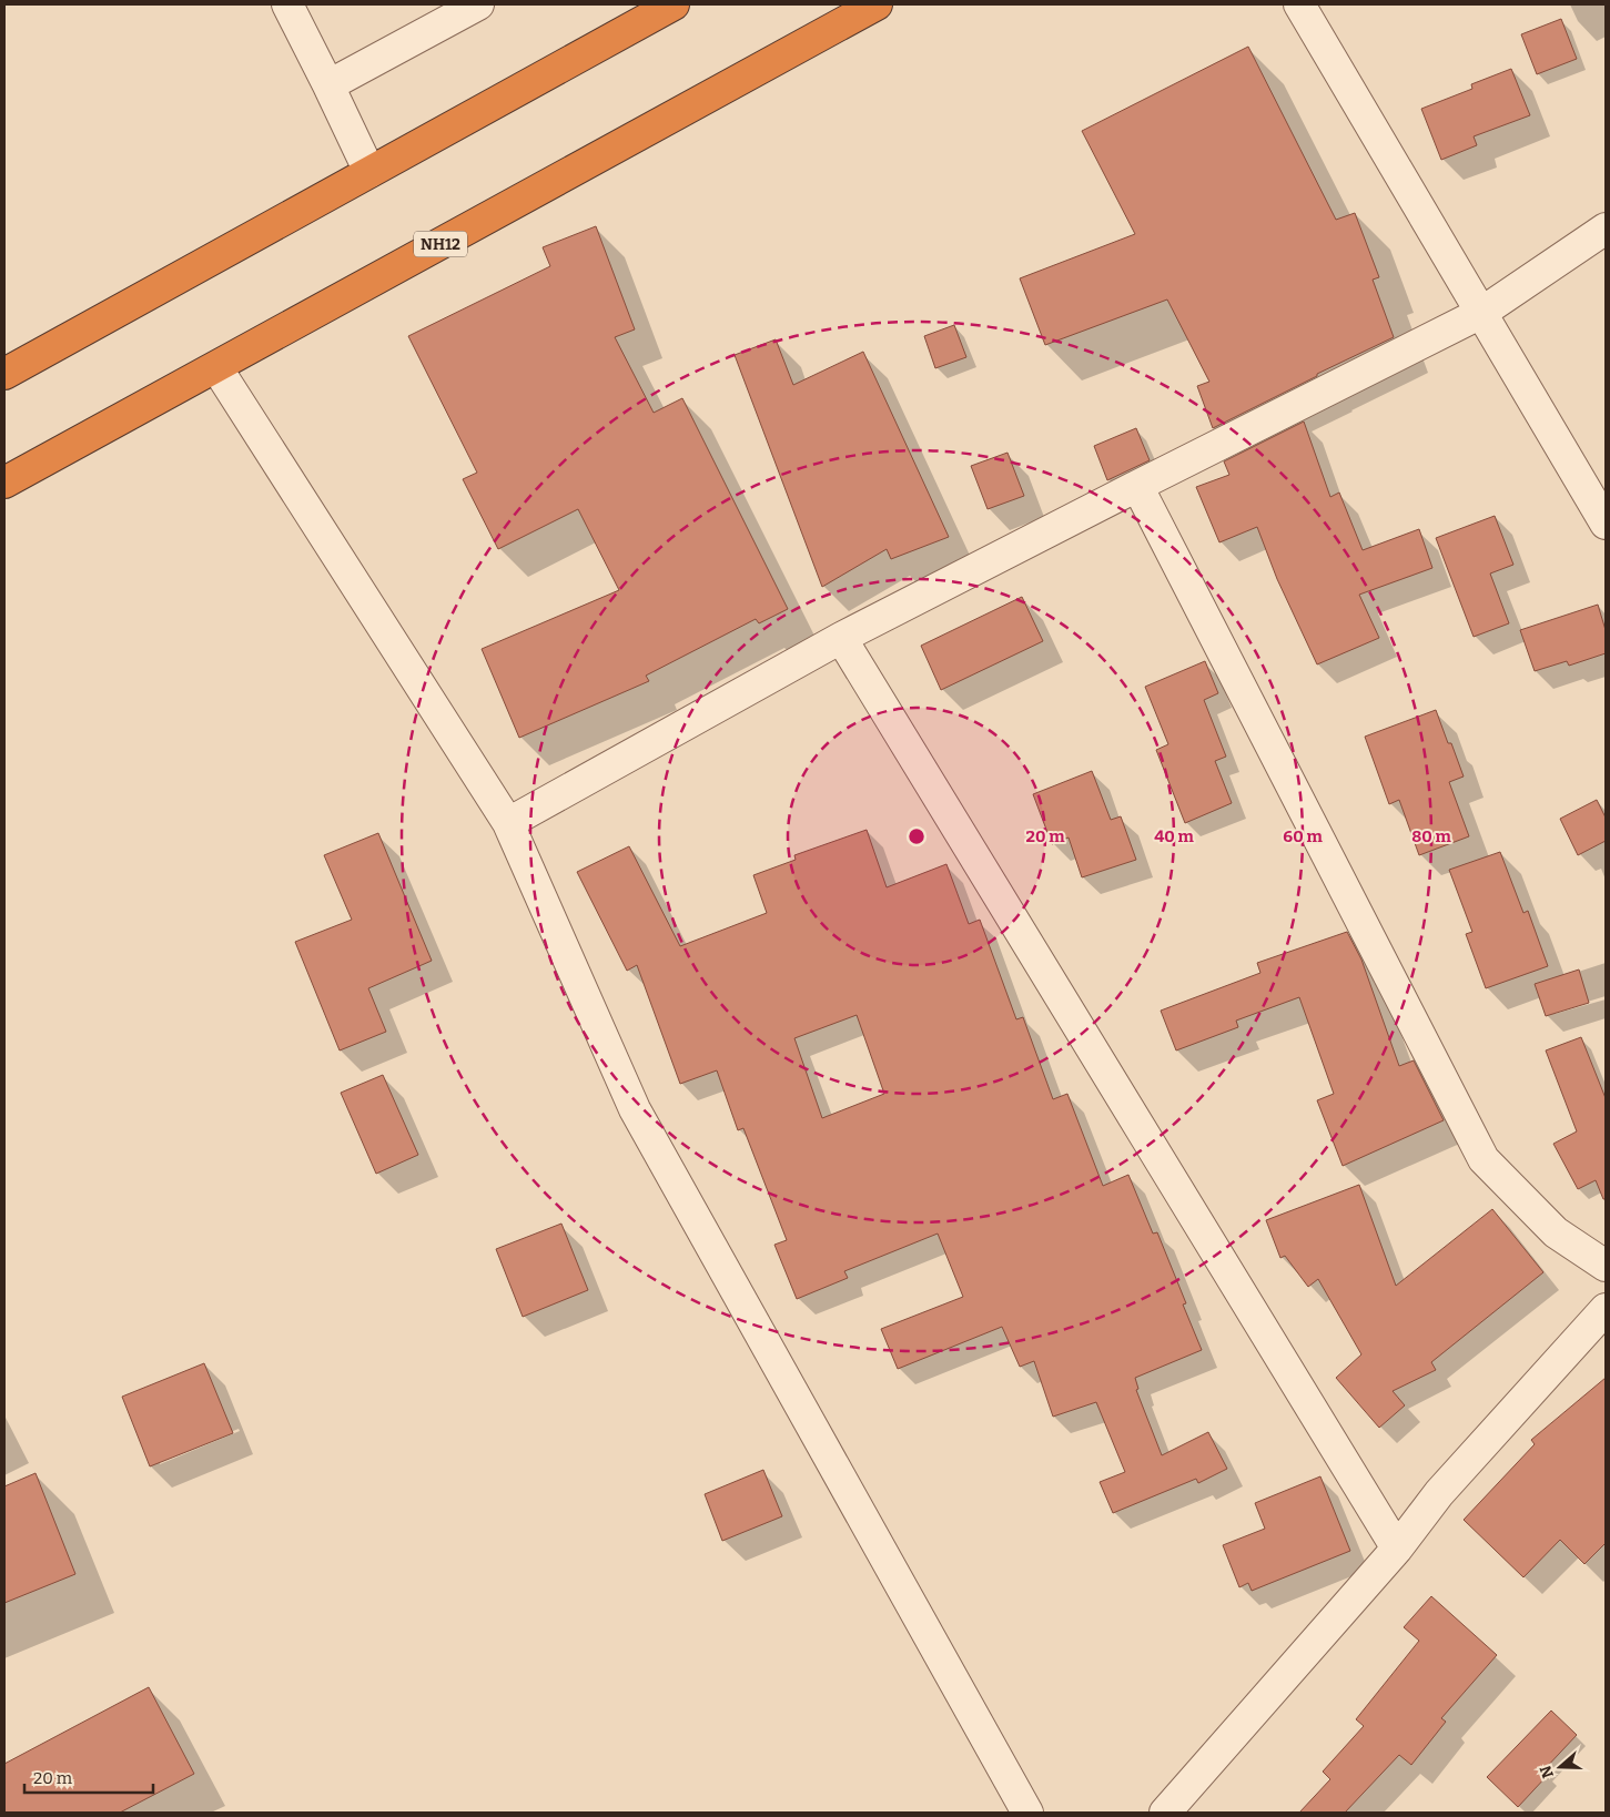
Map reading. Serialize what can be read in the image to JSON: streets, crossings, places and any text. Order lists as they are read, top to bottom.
{
  "streets": {
    "highway": ["NH12"]
  },
  "scale_bar": "20 m",
  "north": "left",
  "rings": [
    "20 m",
    "40 m",
    "60 m",
    "80 m"
  ]
}
